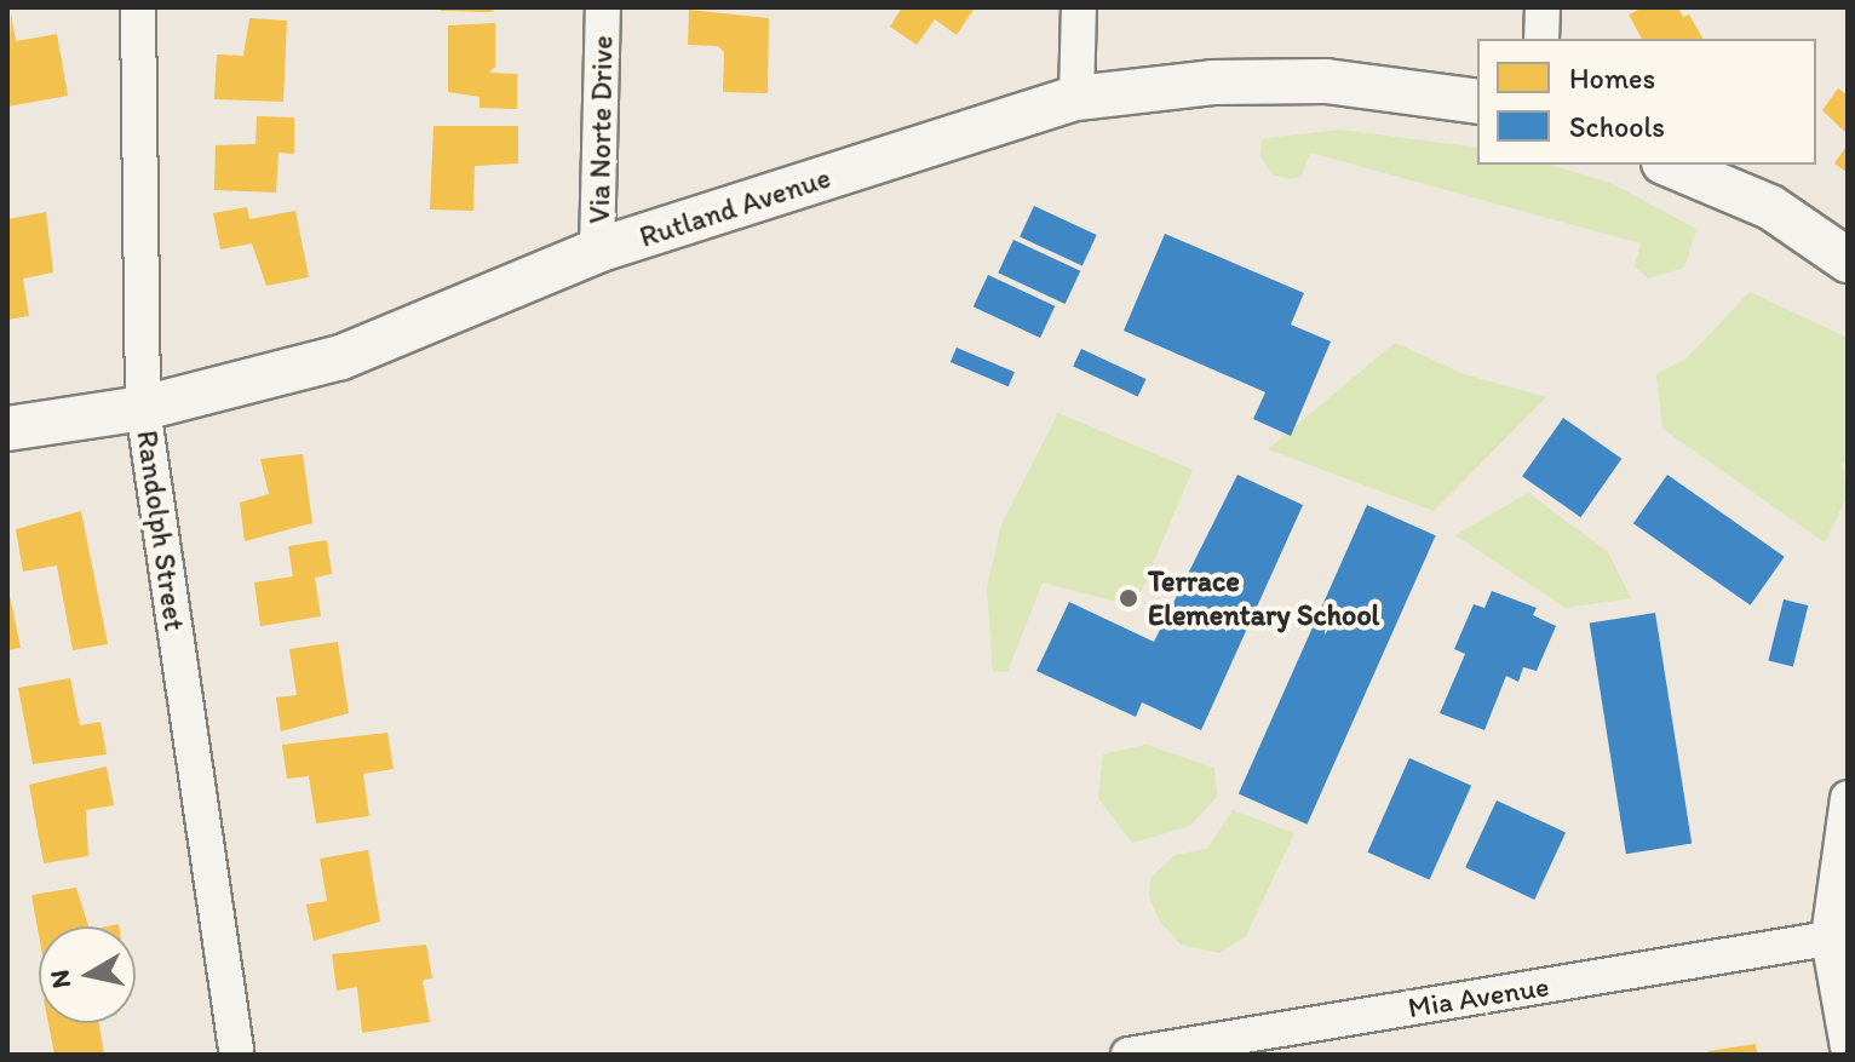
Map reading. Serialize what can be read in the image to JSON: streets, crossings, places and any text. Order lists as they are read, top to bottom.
{
  "streets": {
    "street": [
      "Via Norte Drive",
      "Rutland Avenue",
      "Randolph Street",
      "Mia Avenue"
    ]
  },
  "crossings": [
    ["Via Norte Drive", "Rutland Avenue"],
    ["Rutland Avenue", "Randolph Street"]
  ],
  "places": ["Terrace Elementary School"],
  "legend": ["Homes", "Schools"],
  "north": "left"
}
